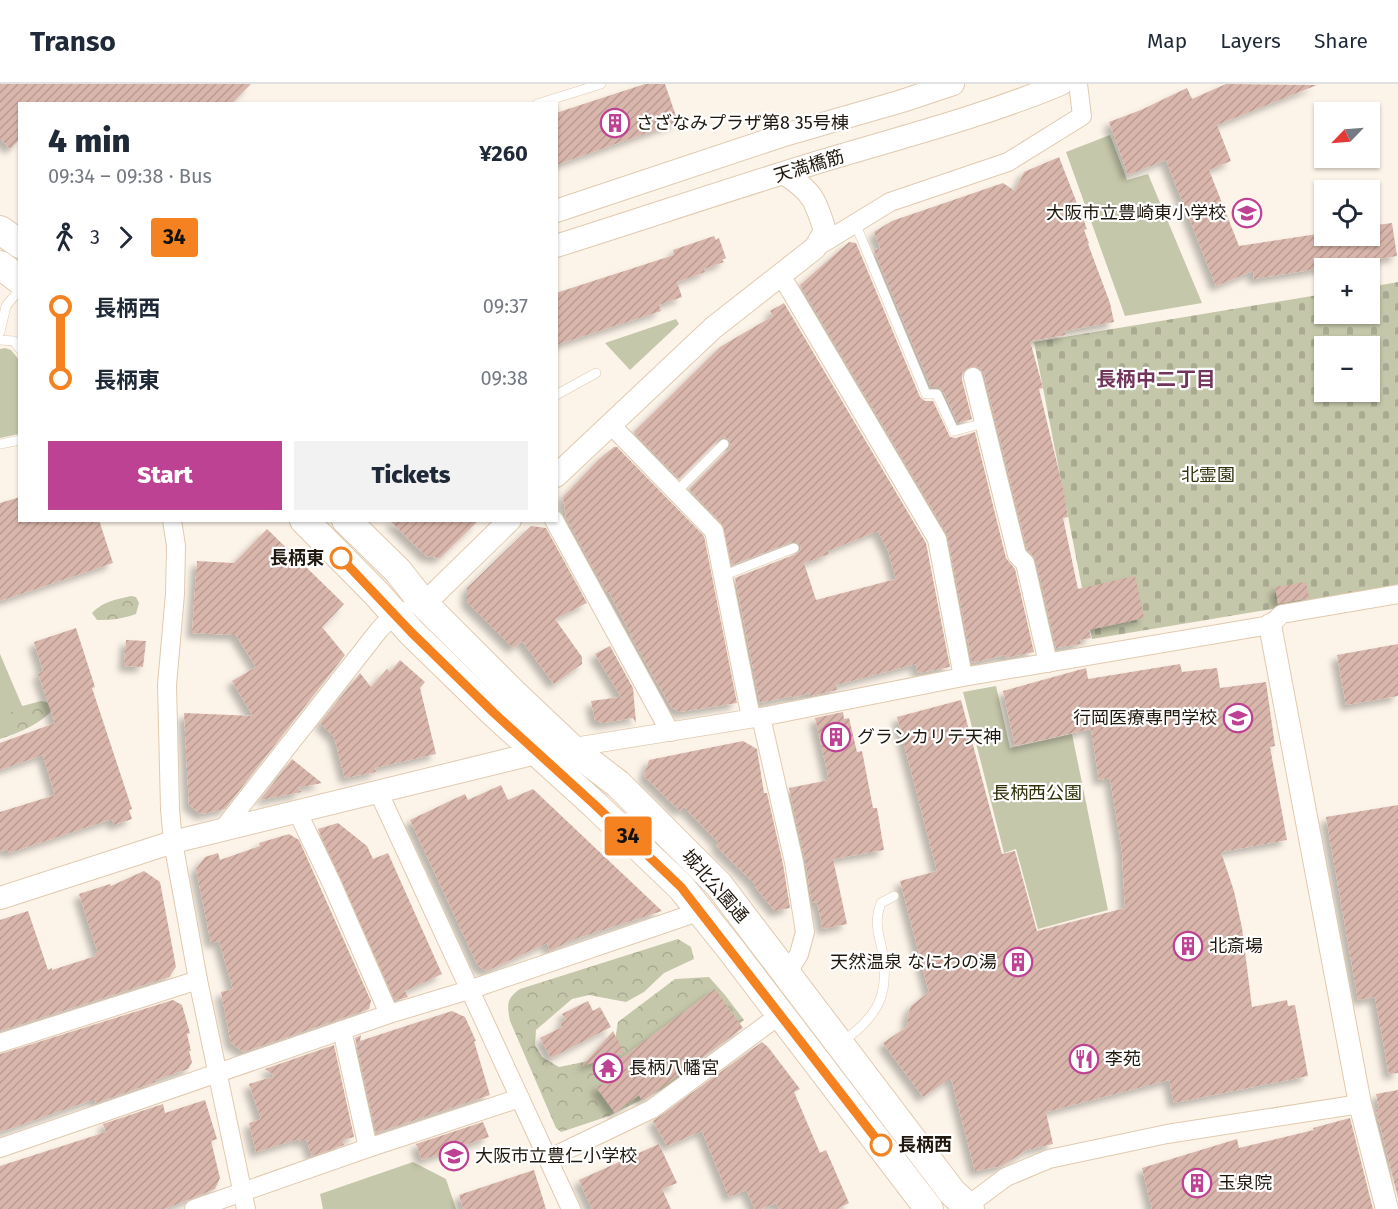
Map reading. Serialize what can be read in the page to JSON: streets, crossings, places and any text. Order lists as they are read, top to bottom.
{
  "streets": {
    "main road": ["城北公園通"],
    "street": ["天満橋筋"]
  },
  "districts": ["長柄中二丁目"],
  "parks": ["北霊園", "長柄西公園"],
  "places": {
    "building": [
      "さざなみプラザ第8 35号棟",
      "グランカリテ天神",
      "北斎場",
      "天然温泉 なにわの湯",
      "玉泉院"
    ],
    "school or university": ["大阪市立豊崎東小学校", "行岡医療専門学校", "大阪市立豊仁小学校"],
    "other": ["長柄東", "長柄西"],
    "restaurant": ["李苑"],
    "temple": ["長柄八幡宮"]
  },
  "lines": ["bus line 34"],
  "north": "bottom left",
  "page": {
    "header": "Transo",
    "nav": ["Map", "Layers", "Share"],
    "on_map": "34",
    "map_buttons": ["+", "−"],
    "heading": ["4 min", "09:34 – 09:38 · Bus", "¥260"],
    "legs": ["3", "34"],
    "list": [
      {
        "name": "長柄西",
        "value": "09:37"
      },
      {
        "name": "長柄東",
        "value": "09:38"
      }
    ],
    "buttons": ["Start", "Tickets"]
  }
}
